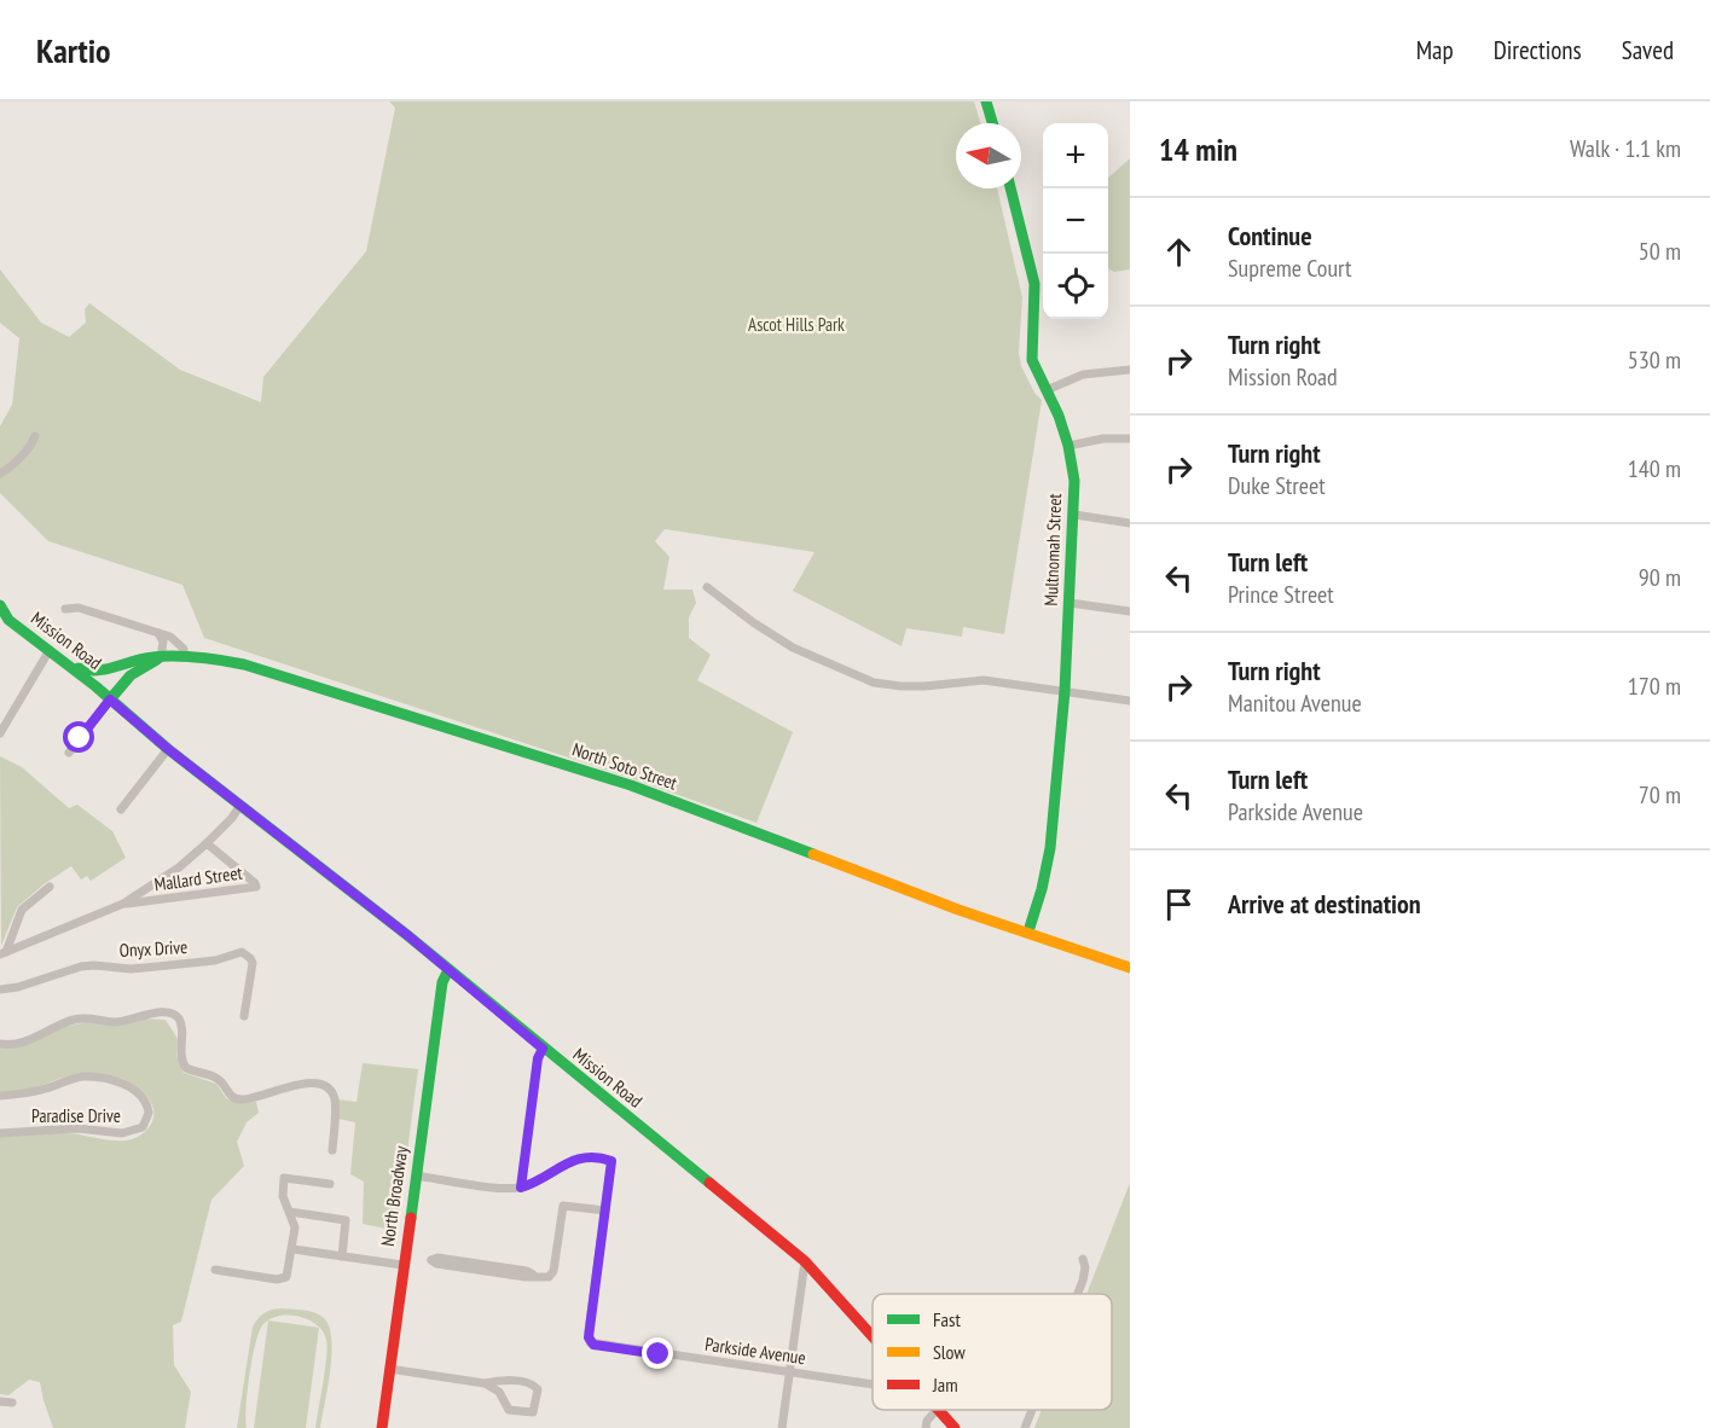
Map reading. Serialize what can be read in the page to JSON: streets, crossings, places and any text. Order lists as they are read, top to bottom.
{
  "streets": {
    "main road": [
      "Multnomah Street",
      "Mission Road",
      "North Soto Street",
      "North Broadway"
    ],
    "street": [
      "Mallard Street",
      "Onyx Drive",
      "Paradise Drive",
      "Parkside Avenue"
    ]
  },
  "crossings": [
    ["Multnomah Street", "North Soto Street"],
    ["Mission Road", "North Soto Street"],
    ["Mission Road", "North Broadway"]
  ],
  "parks": ["Ascot Hills Park"],
  "legend": ["Fast", "Slow", "Jam"],
  "north": "left",
  "page": {
    "header": "Kartio",
    "nav": ["Map", "Directions", "Saved"],
    "heading": ["14 min", "Walk · 1.1 km"],
    "map_buttons": ["+", "−"],
    "list": [
      ["Continue", "Supreme Court", "50 m"],
      ["Turn right", "Mission Road", "530 m"],
      ["Turn right", "Duke Street", "140 m"],
      ["Turn left", "Prince Street", "90 m"],
      ["Turn right", "Manitou Avenue", "170 m"],
      ["Turn left", "Parkside Avenue", "70 m"],
      "Arrive at destination"
    ]
  }
}
